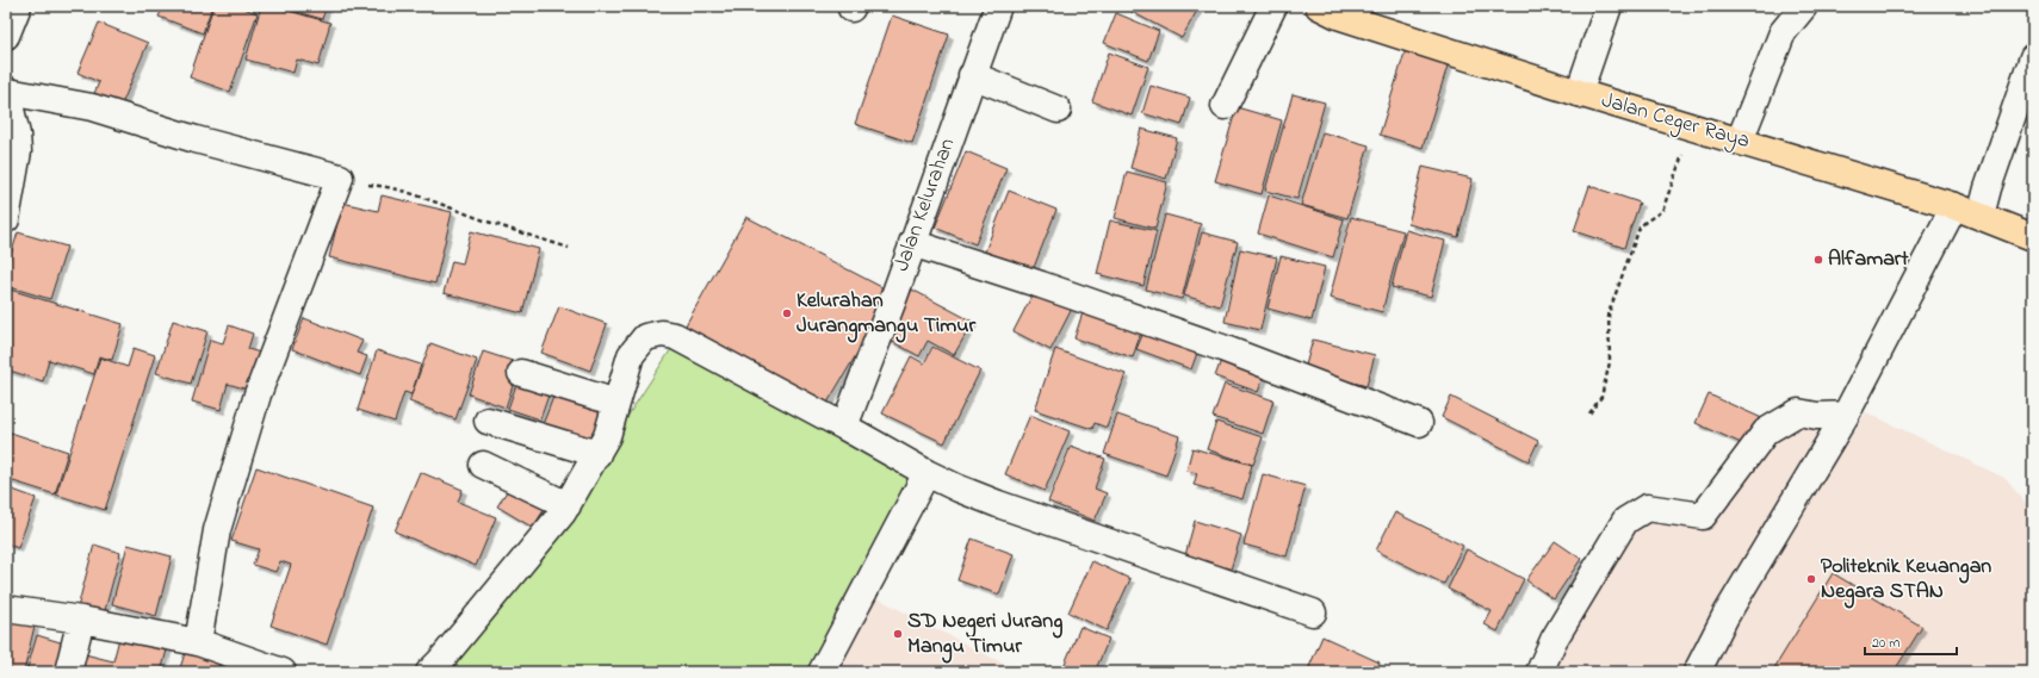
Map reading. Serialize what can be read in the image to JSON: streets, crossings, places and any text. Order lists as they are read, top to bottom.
{
  "streets": {
    "main road": ["Jalan Ceger Raya"],
    "street": ["Jalan Kelurahan"]
  },
  "places": [
    "Alfamart",
    "Kelurahan Jurangmangu Timur",
    "Politeknik Keuangan Negara STAN",
    "SD Negeri Jurang Mangu Timur"
  ],
  "scale_bar": "20 m"
}
